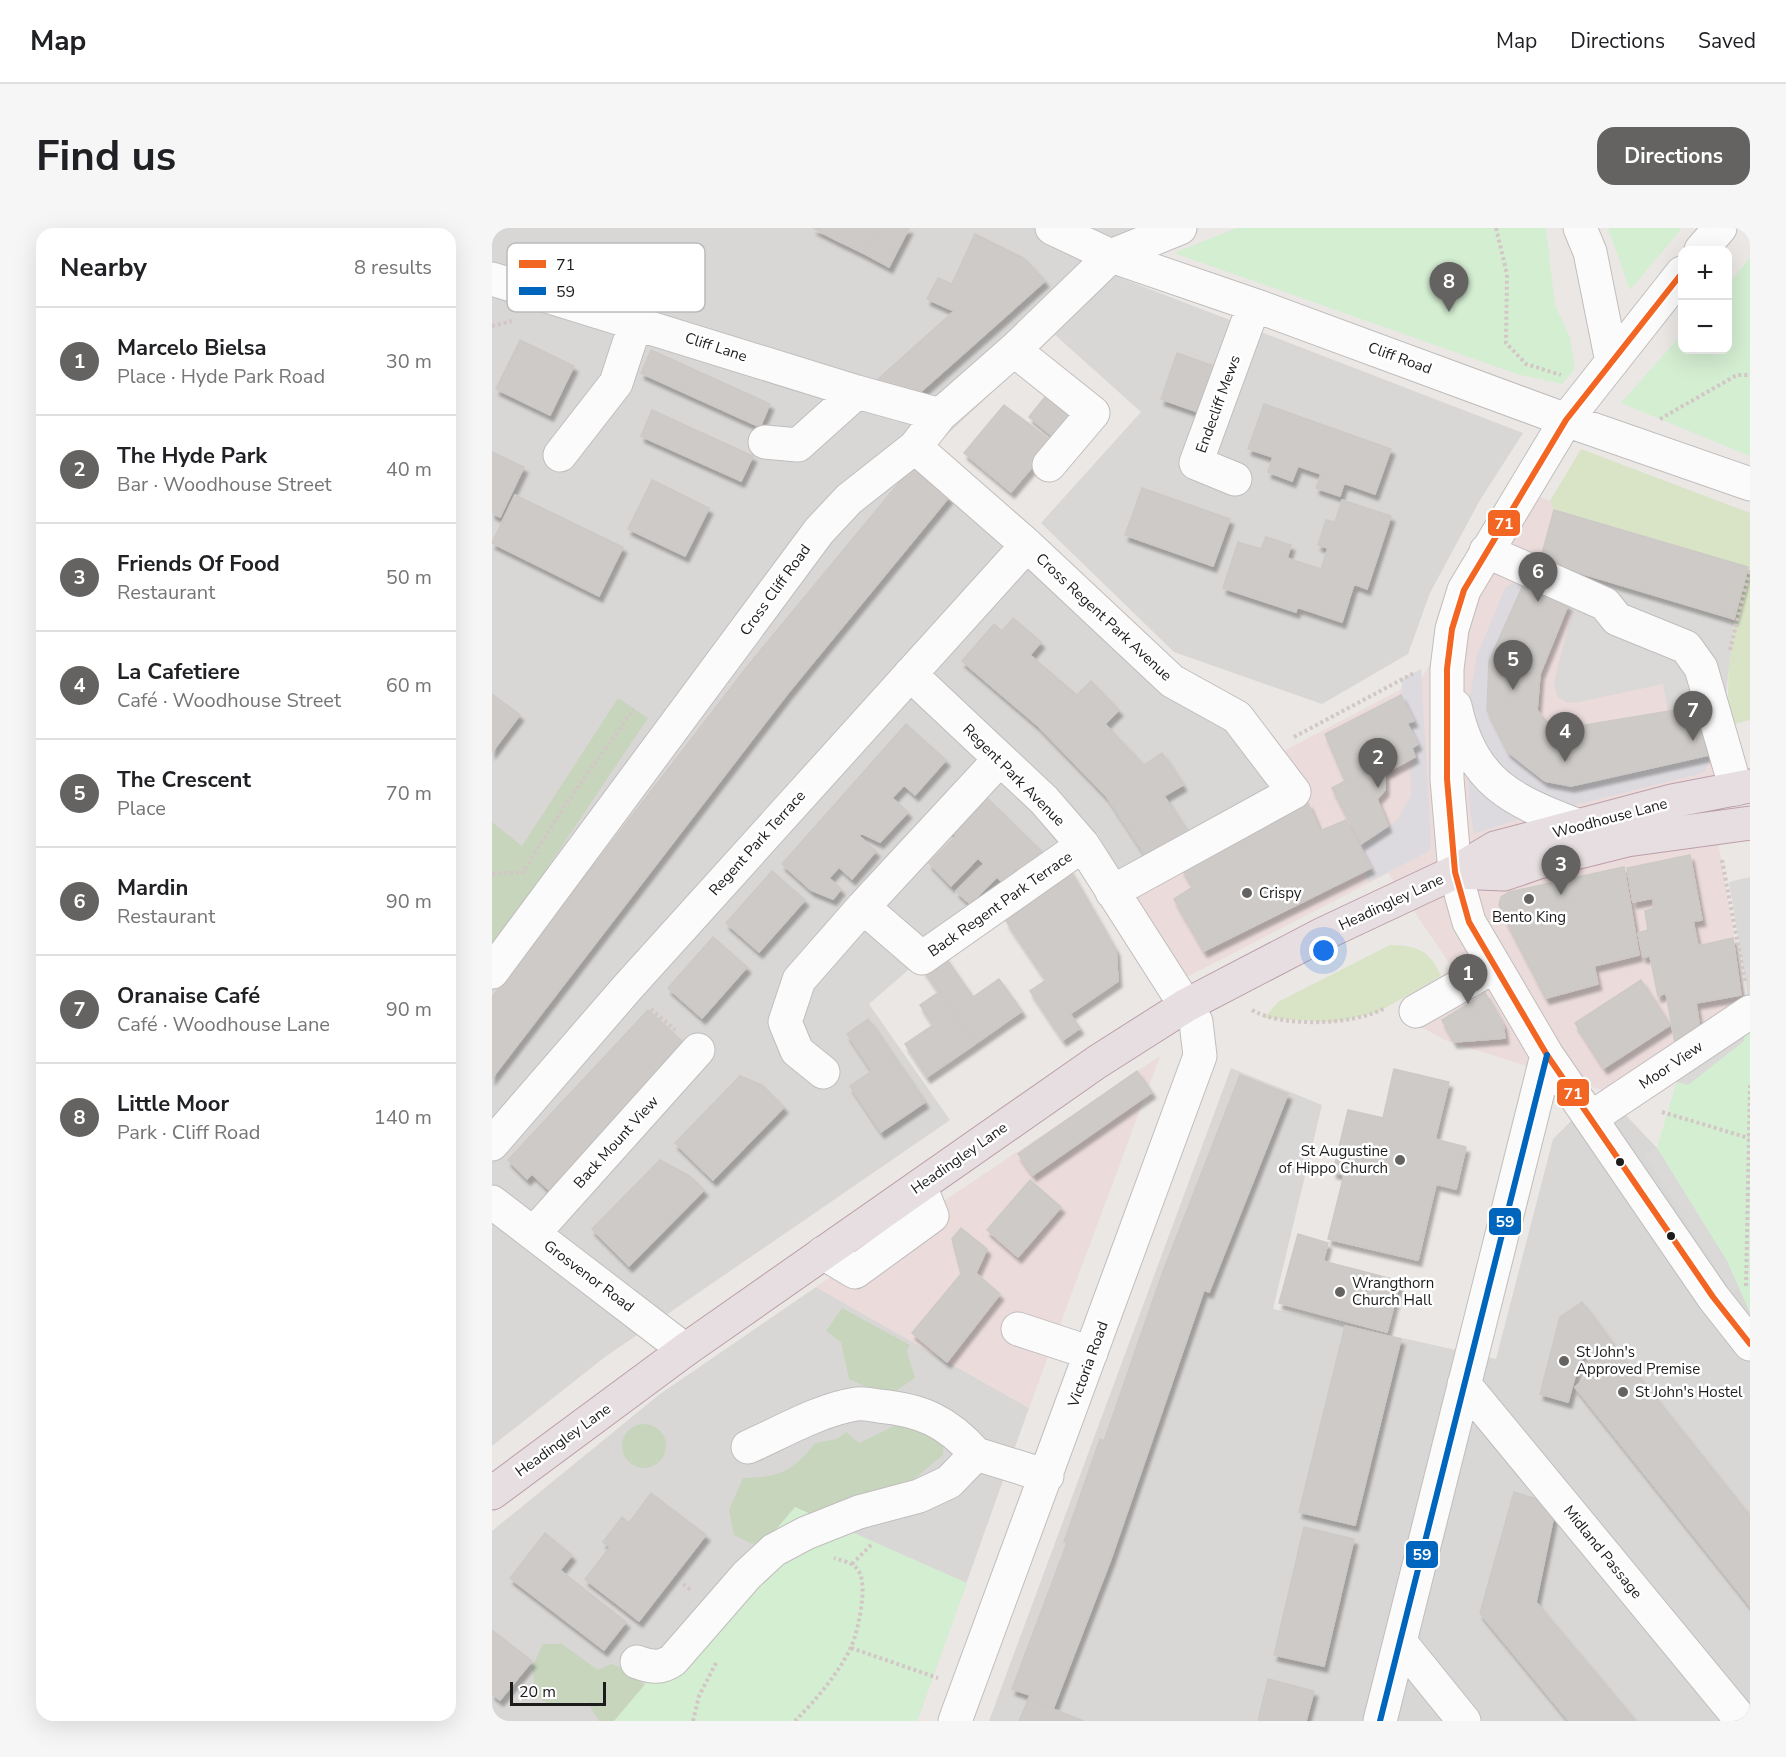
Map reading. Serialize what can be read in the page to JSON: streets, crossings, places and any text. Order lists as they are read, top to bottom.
{
  "streets": {
    "highway": ["Woodhouse Lane", "Headingley Lane"],
    "street": [
      "Cliff Lane",
      "Cliff Road",
      "Endecliff Mews",
      "Cross Cliff Road",
      "Cross Regent Park Avenue",
      "Regent Park Avenue",
      "Regent Park Terrace",
      "Back Regent Park Terrace",
      "Moor View",
      "Back Mount View",
      "Grosvenor Road",
      "Victoria Road",
      "Midland Passage"
    ]
  },
  "crossings": [
    ["Cliff Lane", "Cross Cliff Road"],
    ["Cliff Road", "Endecliff Mews"],
    ["Cliff Road", "Cross Cliff Road"],
    ["Cross Cliff Road", "Cross Regent Park Avenue"],
    ["Cross Regent Park Avenue", "Regent Park Avenue"],
    ["Cross Regent Park Avenue", "Regent Park Terrace"],
    ["Regent Park Avenue", "Regent Park Terrace"],
    ["Regent Park Avenue", "Headingley Lane"],
    ["Regent Park Avenue", "Back Regent Park Terrace"],
    ["Regent Park Avenue", "Victoria Road"],
    ["Woodhouse Lane", "Headingley Lane"],
    ["Headingley Lane", "Grosvenor Road"],
    ["Headingley Lane", "Victoria Road"],
    ["Back Mount View", "Grosvenor Road"]
  ],
  "places": [
    "Crispy",
    "Bento King",
    "St Augustine of Hippo Church",
    "Wrangthorn Church Hall",
    "St John's Approved Premise",
    "St John's Hostel"
  ],
  "lines": ["transit line 71", "transit line 59"],
  "legend": ["71", "59"],
  "scale_bar": "20 m",
  "page": {
    "header": "Map",
    "nav": ["Map", "Directions", "Saved"],
    "buttons": "Directions",
    "title": "Find us",
    "heading": ["Nearby", "8 results"],
    "map_buttons": ["+", "−"],
    "pins": [
      "8",
      "6",
      "5",
      "7",
      "4",
      "2",
      "3",
      "1"
    ],
    "list": [
      {
        "mark": "1",
        "name": "Marcelo Bielsa",
        "note": "Place · Hyde Park Road",
        "value": "30 m"
      },
      {
        "mark": "2",
        "name": "The Hyde Park",
        "note": "Bar · Woodhouse Street",
        "value": "40 m"
      },
      {
        "mark": "3",
        "name": "Friends Of Food",
        "note": "Restaurant",
        "value": "50 m"
      },
      {
        "mark": "4",
        "name": "La Cafetiere",
        "note": "Café · Woodhouse Street",
        "value": "60 m"
      },
      {
        "mark": "5",
        "name": "The Crescent",
        "note": "Place",
        "value": "70 m"
      },
      {
        "mark": "6",
        "name": "Mardin",
        "note": "Restaurant",
        "value": "90 m"
      },
      {
        "mark": "7",
        "name": "Oranaise Café",
        "note": "Café · Woodhouse Lane",
        "value": "90 m"
      },
      {
        "mark": "8",
        "name": "Little Moor",
        "note": "Park · Cliff Road",
        "value": "140 m"
      }
    ],
    "scale": "20 m"
  }
}
